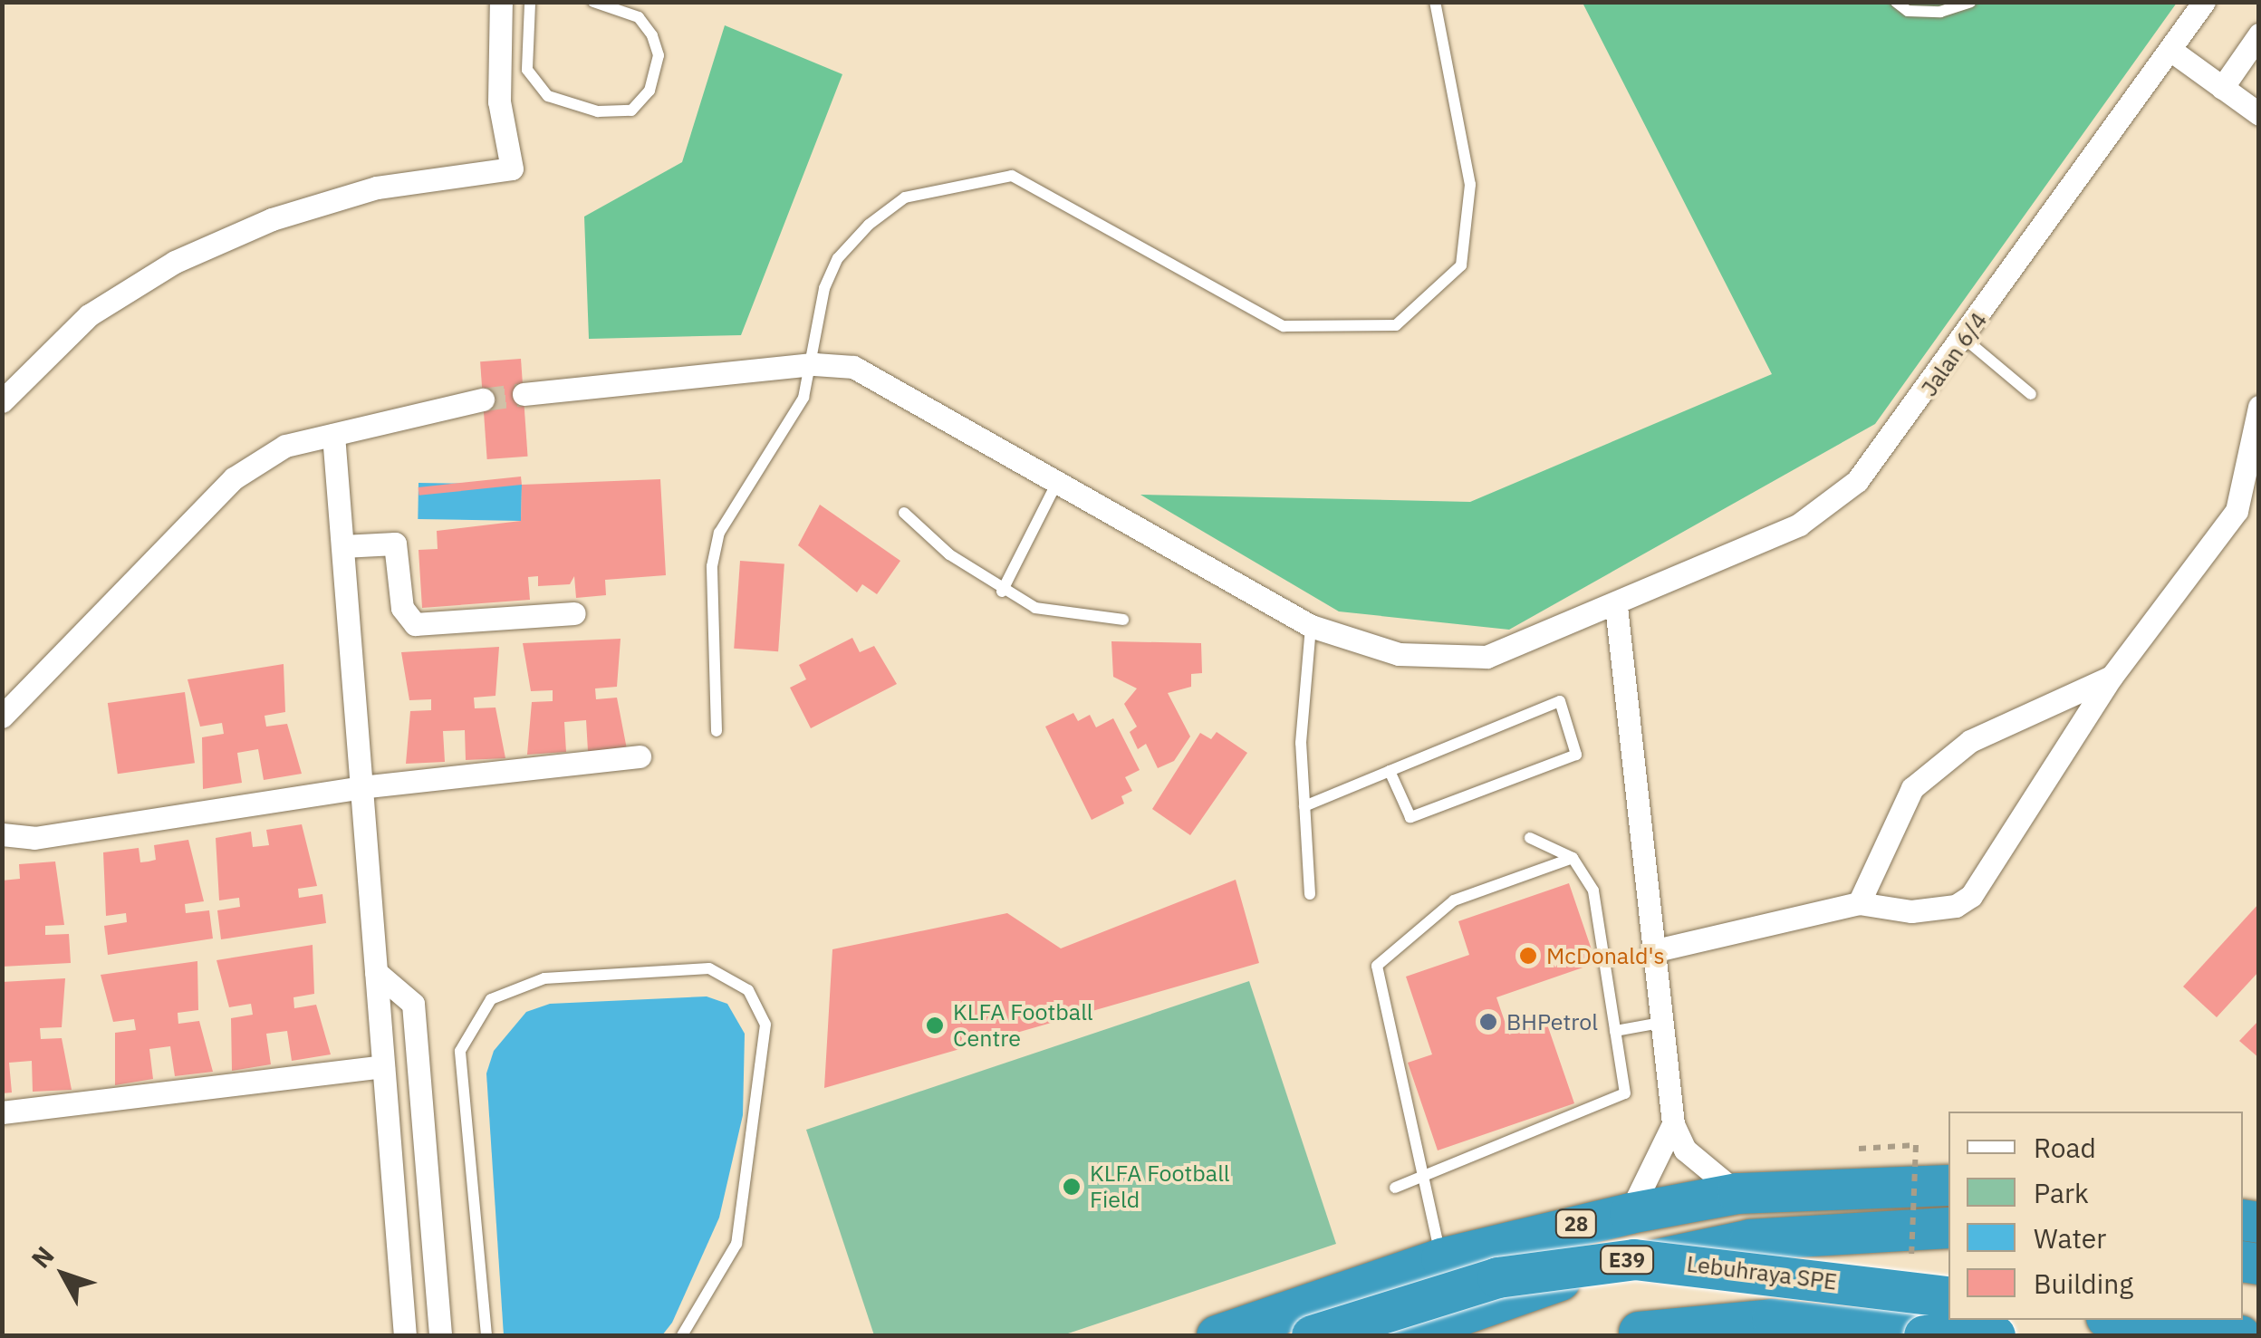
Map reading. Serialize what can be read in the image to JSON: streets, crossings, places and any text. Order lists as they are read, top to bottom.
{
  "streets": {
    "highway": ["28", "E39", "Lebuhraya SPE"],
    "street": ["Jalan 6/4"]
  },
  "places": [
    "McDonald's",
    "BHPetrol",
    "KLFA Football Centre",
    "KLFA Football Field"
  ],
  "legend": [
    "Road",
    "Park",
    "Water",
    "Building"
  ],
  "north": "top left"
}
